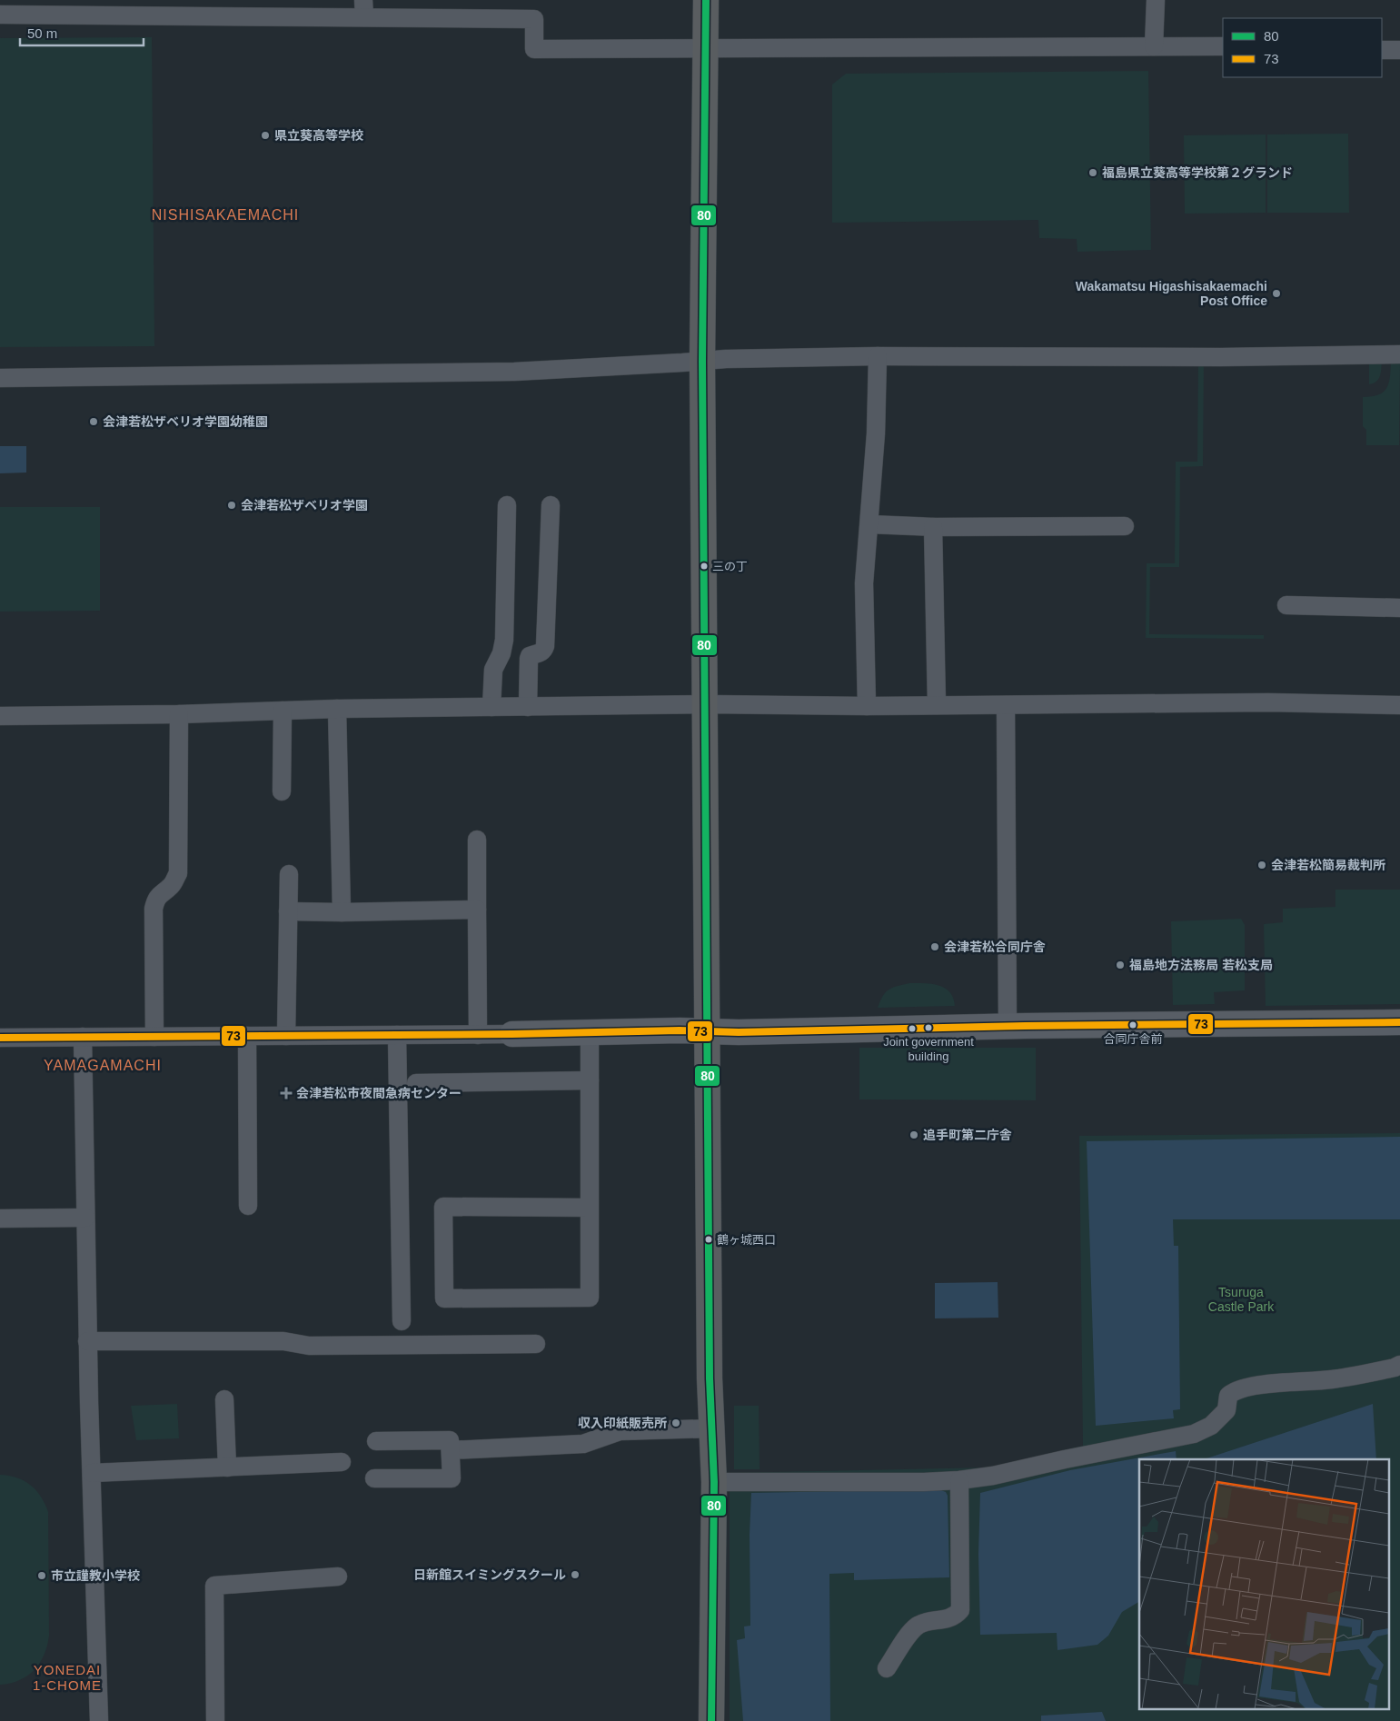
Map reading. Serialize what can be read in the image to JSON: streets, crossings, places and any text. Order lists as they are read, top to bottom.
{
  "districts": ["NISHISAKAEMACHI", "YAMAGAMACHI", "YONEDAI 1-CHOME"],
  "parks": ["Tsuruga Castle Park"],
  "places": {
    "other": [
      "県立葵高等学校",
      "福島県立葵高等学校第２グランド",
      "Wakamatsu Higashisakaemachi Post Office",
      "会津若松ザベリオ学園幼稚園",
      "会津若松ザベリオ学園",
      "三の丁",
      "会津若松簡易裁判所",
      "会津若松合同庁舎",
      "福島地方法務局 若松支局",
      "合同庁舎前",
      "Joint government building",
      "追手町第二庁舎",
      "鶴ヶ城西口",
      "収入印紙販売所",
      "日新館スイミングスクール",
      "市立謹教小学校"
    ],
    "health": ["会津若松市夜間急病センター"]
  },
  "lines": ["transit line 80", "transit line 73"],
  "legend": ["80", "73"],
  "scale_bar": "50 m"
}
